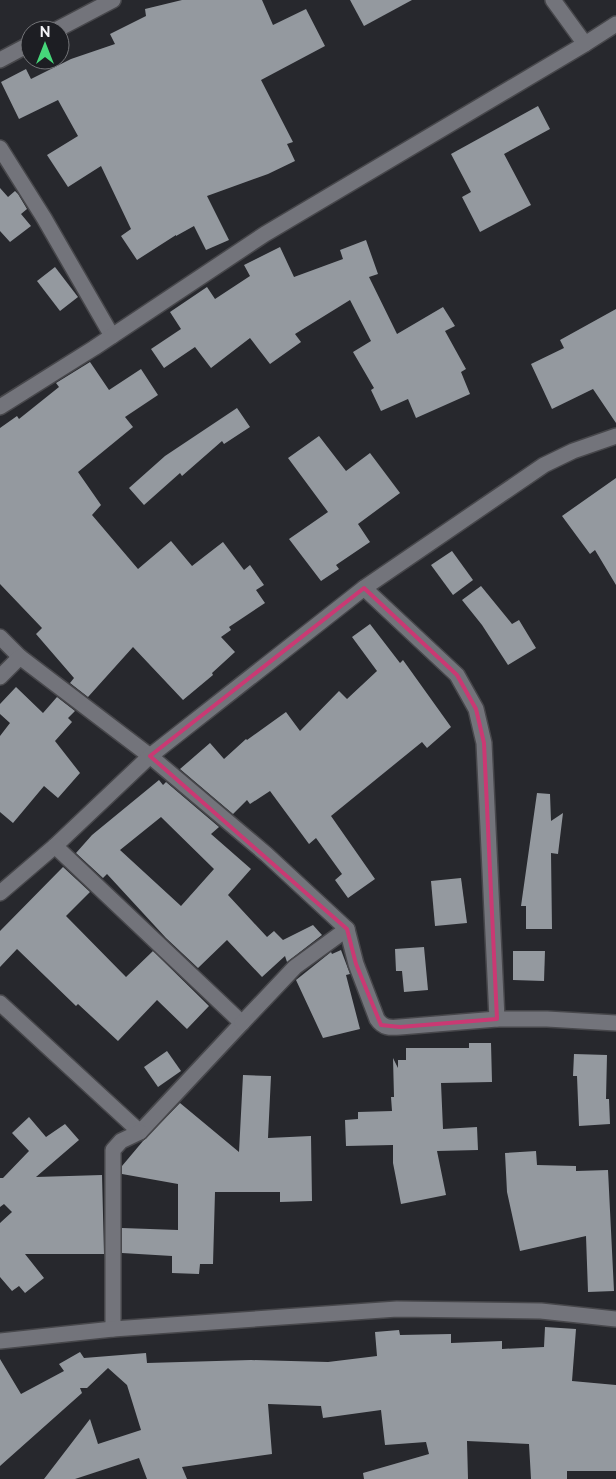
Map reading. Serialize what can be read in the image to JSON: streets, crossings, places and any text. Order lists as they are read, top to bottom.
{
  "north": "top"
}
